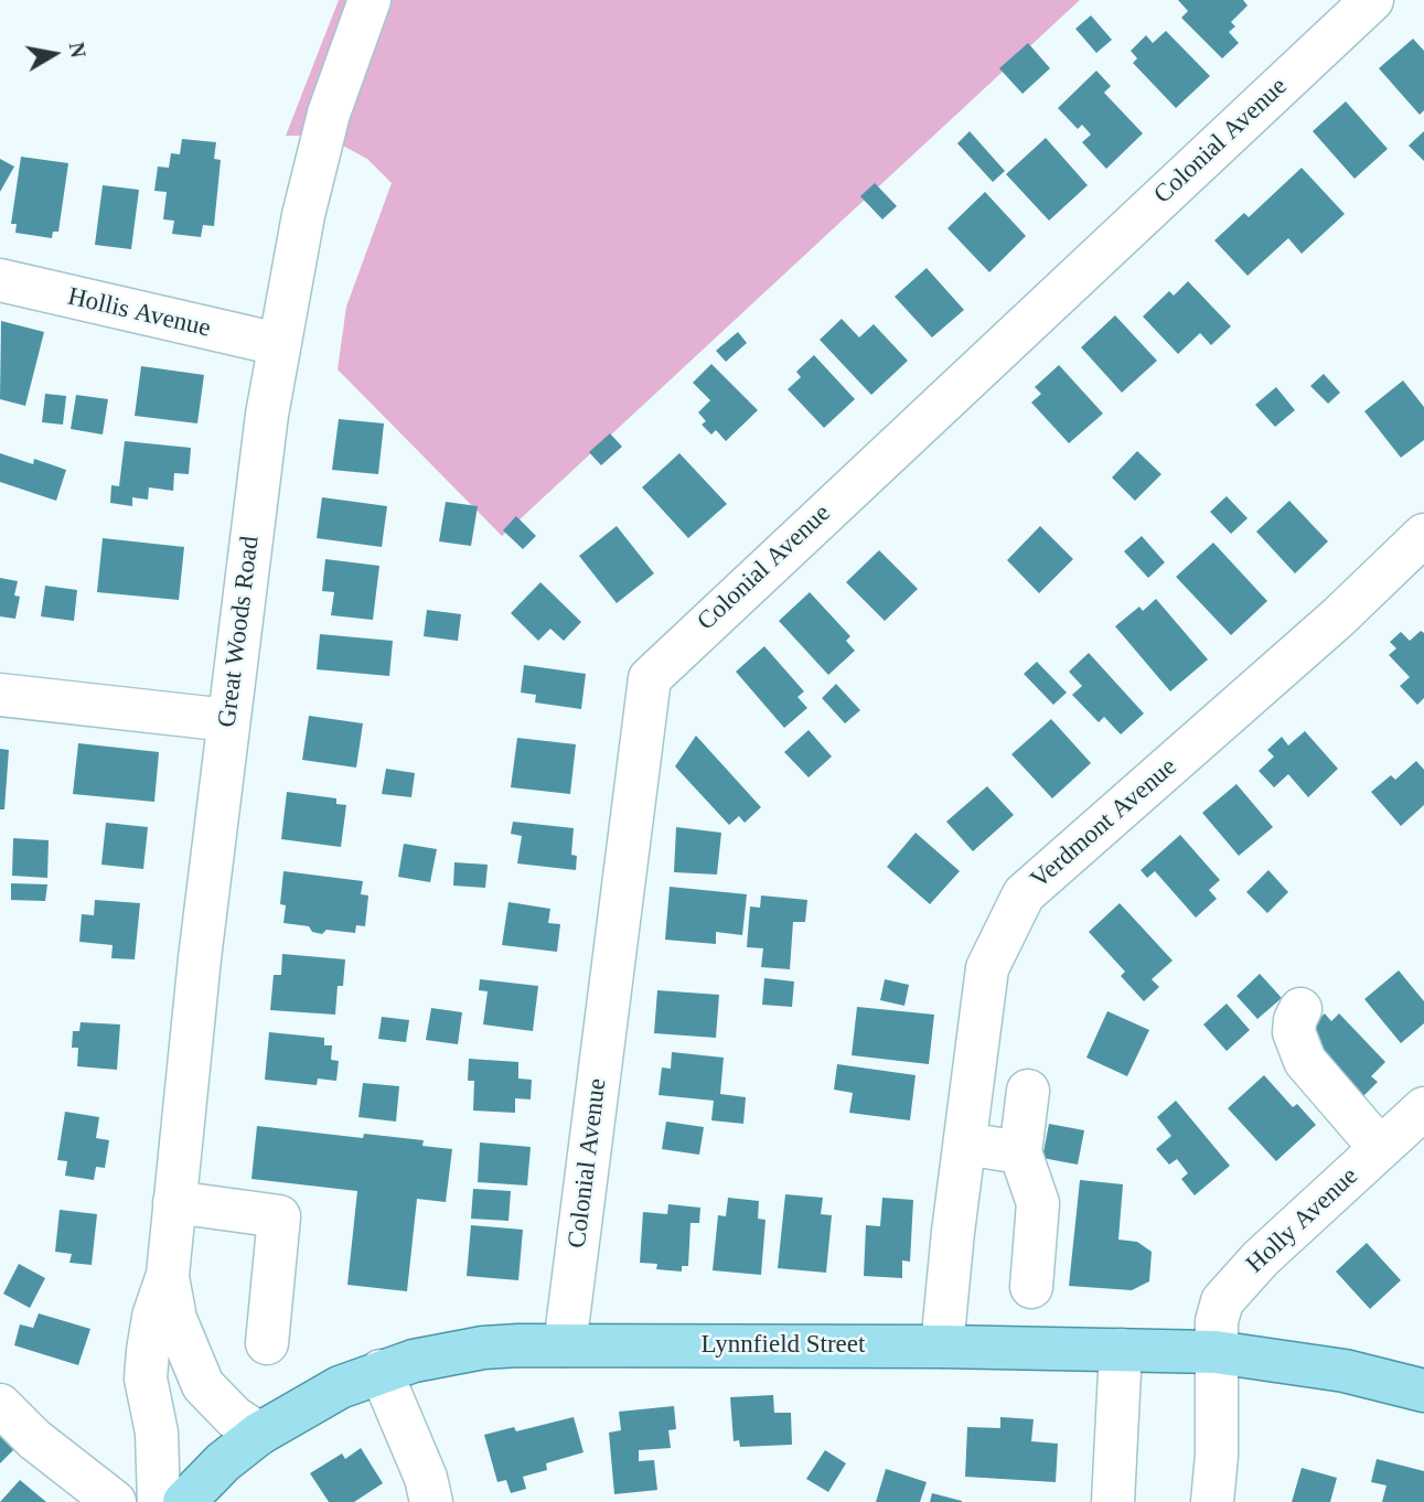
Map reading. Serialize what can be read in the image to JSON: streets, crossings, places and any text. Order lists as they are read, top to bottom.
{
  "streets": {
    "main road": ["Lynnfield Street"],
    "street": [
      "Colonial Avenue",
      "Hollis Avenue",
      "Great Woods Road",
      "Verdmont Avenue",
      "Holly Avenue"
    ]
  },
  "crossings": [
    ["Colonial Avenue", "Lynnfield Street"],
    ["Hollis Avenue", "Great Woods Road"],
    ["Great Woods Road", "Lynnfield Street"],
    ["Verdmont Avenue", "Lynnfield Street"],
    ["Holly Avenue", "Lynnfield Street"]
  ],
  "north": "right"
}
